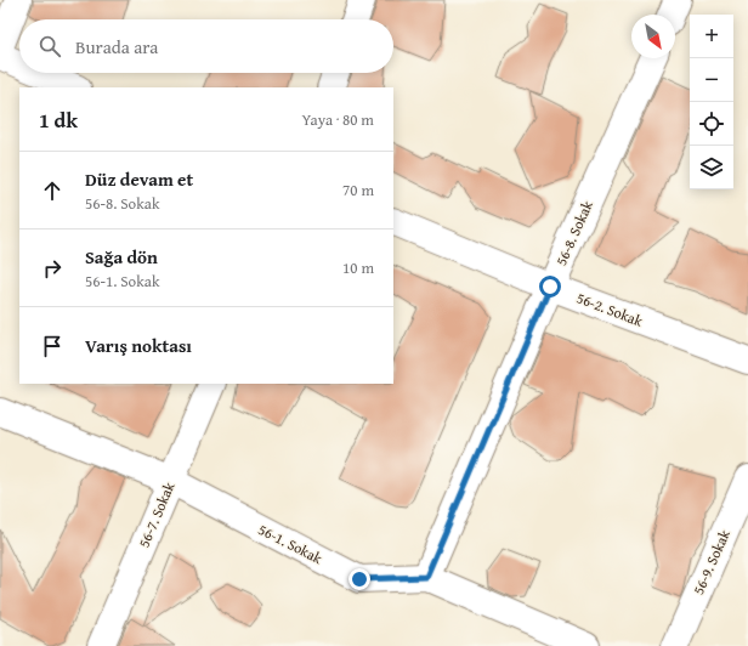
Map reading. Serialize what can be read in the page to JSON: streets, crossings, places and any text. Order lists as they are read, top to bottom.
{
  "streets": {
    "street": [
      "56-8. Sokak",
      "56-2. Sokak",
      "56-7. Sokak",
      "56-1. Sokak",
      "56-9. Sokak"
    ]
  },
  "crossings": [
    ["56-8. Sokak", "56-2. Sokak"],
    ["56-8. Sokak", "56-1. Sokak"],
    ["56-7. Sokak", "56-1. Sokak"]
  ],
  "north": "bottom right",
  "page": {
    "map_buttons": ["+", "−"],
    "search": "Burada ara",
    "heading": ["1 dk", "Yaya · 80 m"],
    "list": [
      ["Düz devam et", "56-8. Sokak", "70 m"],
      ["Sağa dön", "56-1. Sokak", "10 m"],
      "Varış noktası"
    ]
  }
}
